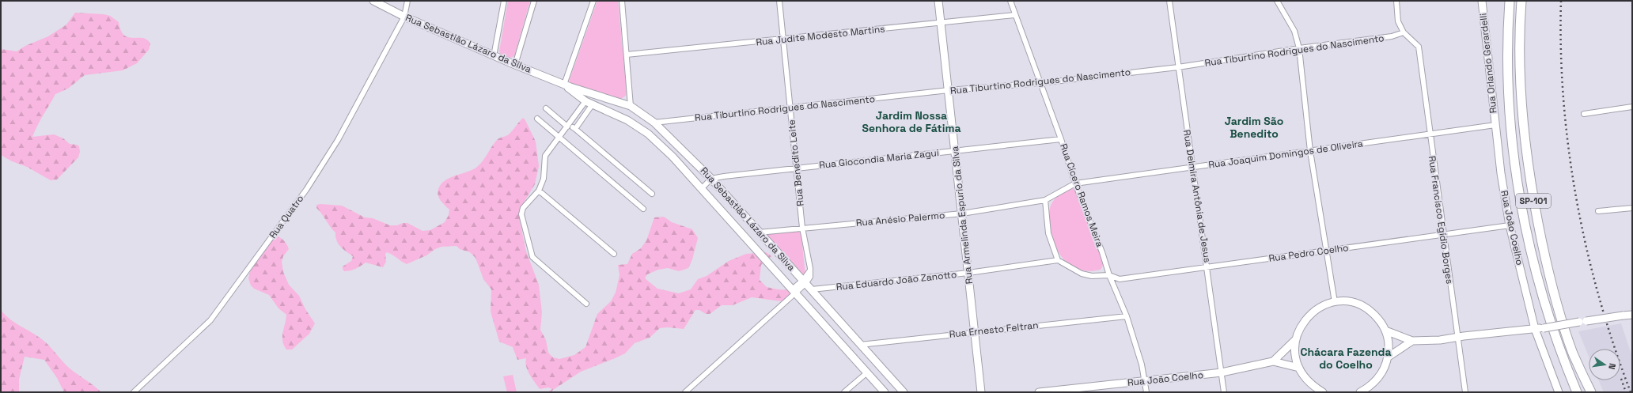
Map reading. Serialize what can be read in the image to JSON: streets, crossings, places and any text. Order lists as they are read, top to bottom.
{
  "streets": {
    "highway": ["SP-101"],
    "street": [
      "Rua Judite Modesto Martins",
      "Rua Sebastião Lázaro da Silva",
      "Rua Tiburtino Rodrigues do Nascimento",
      "Rua Orlando Gerardelli",
      "Rua Joaquim Domingos de Oliveira",
      "Rua Giocondia Maria Zagui",
      "Rua Benedito Leite",
      "Rua Cícero Ramos Meira",
      "Rua Delmira Antônia de Jesus",
      "Rua Armelinda Espurio da Silva",
      "Rua Quatro",
      "Rua Anésio Palermo",
      "Rua Francisco Egídio Borges",
      "Rua João Coelho",
      "Rua Pedro Coelho",
      "Rua Eduardo João Zanotto",
      "Rua Ernesto Feltran"
    ]
  },
  "crossings": [
    ["Rua Judite Modesto Martins", "Rua Benedito Leite"],
    ["Rua Judite Modesto Martins", "Rua Cícero Ramos Meira"],
    ["Rua Judite Modesto Martins", "Rua Armelinda Espurio da Silva"],
    ["Rua Sebastião Lázaro da Silva", "Rua Tiburtino Rodrigues do Nascimento"],
    ["Rua Sebastião Lázaro da Silva", "Rua Giocondia Maria Zagui"],
    ["Rua Sebastião Lázaro da Silva", "Rua Benedito Leite"],
    ["Rua Sebastião Lázaro da Silva", "Rua Quatro"],
    ["Rua Sebastião Lázaro da Silva", "Rua Anésio Palermo"],
    ["Rua Sebastião Lázaro da Silva", "Rua Eduardo João Zanotto"],
    ["Rua Sebastião Lázaro da Silva", "Rua Ernesto Feltran"],
    ["Rua Tiburtino Rodrigues do Nascimento", "Rua Benedito Leite"],
    ["Rua Tiburtino Rodrigues do Nascimento", "Rua Cícero Ramos Meira"],
    ["Rua Tiburtino Rodrigues do Nascimento", "Rua Delmira Antônia de Jesus"],
    ["Rua Tiburtino Rodrigues do Nascimento", "Rua Armelinda Espurio da Silva"],
    ["Rua Tiburtino Rodrigues do Nascimento", "Rua Francisco Egídio Borges"],
    ["Rua Orlando Gerardelli", "Rua Joaquim Domingos de Oliveira"],
    ["Rua Orlando Gerardelli", "Rua João Coelho"],
    ["Rua Joaquim Domingos de Oliveira", "Rua Cícero Ramos Meira"],
    ["Rua Joaquim Domingos de Oliveira", "Rua Delmira Antônia de Jesus"],
    ["Rua Joaquim Domingos de Oliveira", "Rua Anésio Palermo"],
    ["Rua Joaquim Domingos de Oliveira", "Rua Francisco Egídio Borges"],
    ["Rua Joaquim Domingos de Oliveira", "Rua João Coelho"],
    ["Rua Giocondia Maria Zagui", "Rua Benedito Leite"],
    ["Rua Giocondia Maria Zagui", "Rua Cícero Ramos Meira"],
    ["Rua Giocondia Maria Zagui", "Rua Armelinda Espurio da Silva"],
    ["Rua Benedito Leite", "Rua Anésio Palermo"],
    ["Rua Cícero Ramos Meira", "Rua Anésio Palermo"],
    ["Rua Cícero Ramos Meira", "Rua João Coelho"],
    ["Rua Cícero Ramos Meira", "Rua Pedro Coelho"],
    ["Rua Cícero Ramos Meira", "Rua Ernesto Feltran"],
    ["Rua Delmira Antônia de Jesus", "Rua João Coelho"],
    ["Rua Delmira Antônia de Jesus", "Rua Pedro Coelho"],
    ["Rua Armelinda Espurio da Silva", "Rua Anésio Palermo"],
    ["Rua Armelinda Espurio da Silva", "Rua Eduardo João Zanotto"],
    ["Rua Armelinda Espurio da Silva", "Rua Ernesto Feltran"],
    ["Rua Francisco Egídio Borges", "Rua Pedro Coelho"],
    ["Rua João Coelho", "Rua Pedro Coelho"]
  ],
  "districts": ["Jardim Nossa Senhora de Fátima", "Jardim São Benedito", "Chácara Fazenda do Coelho"],
  "north": "right"
}
